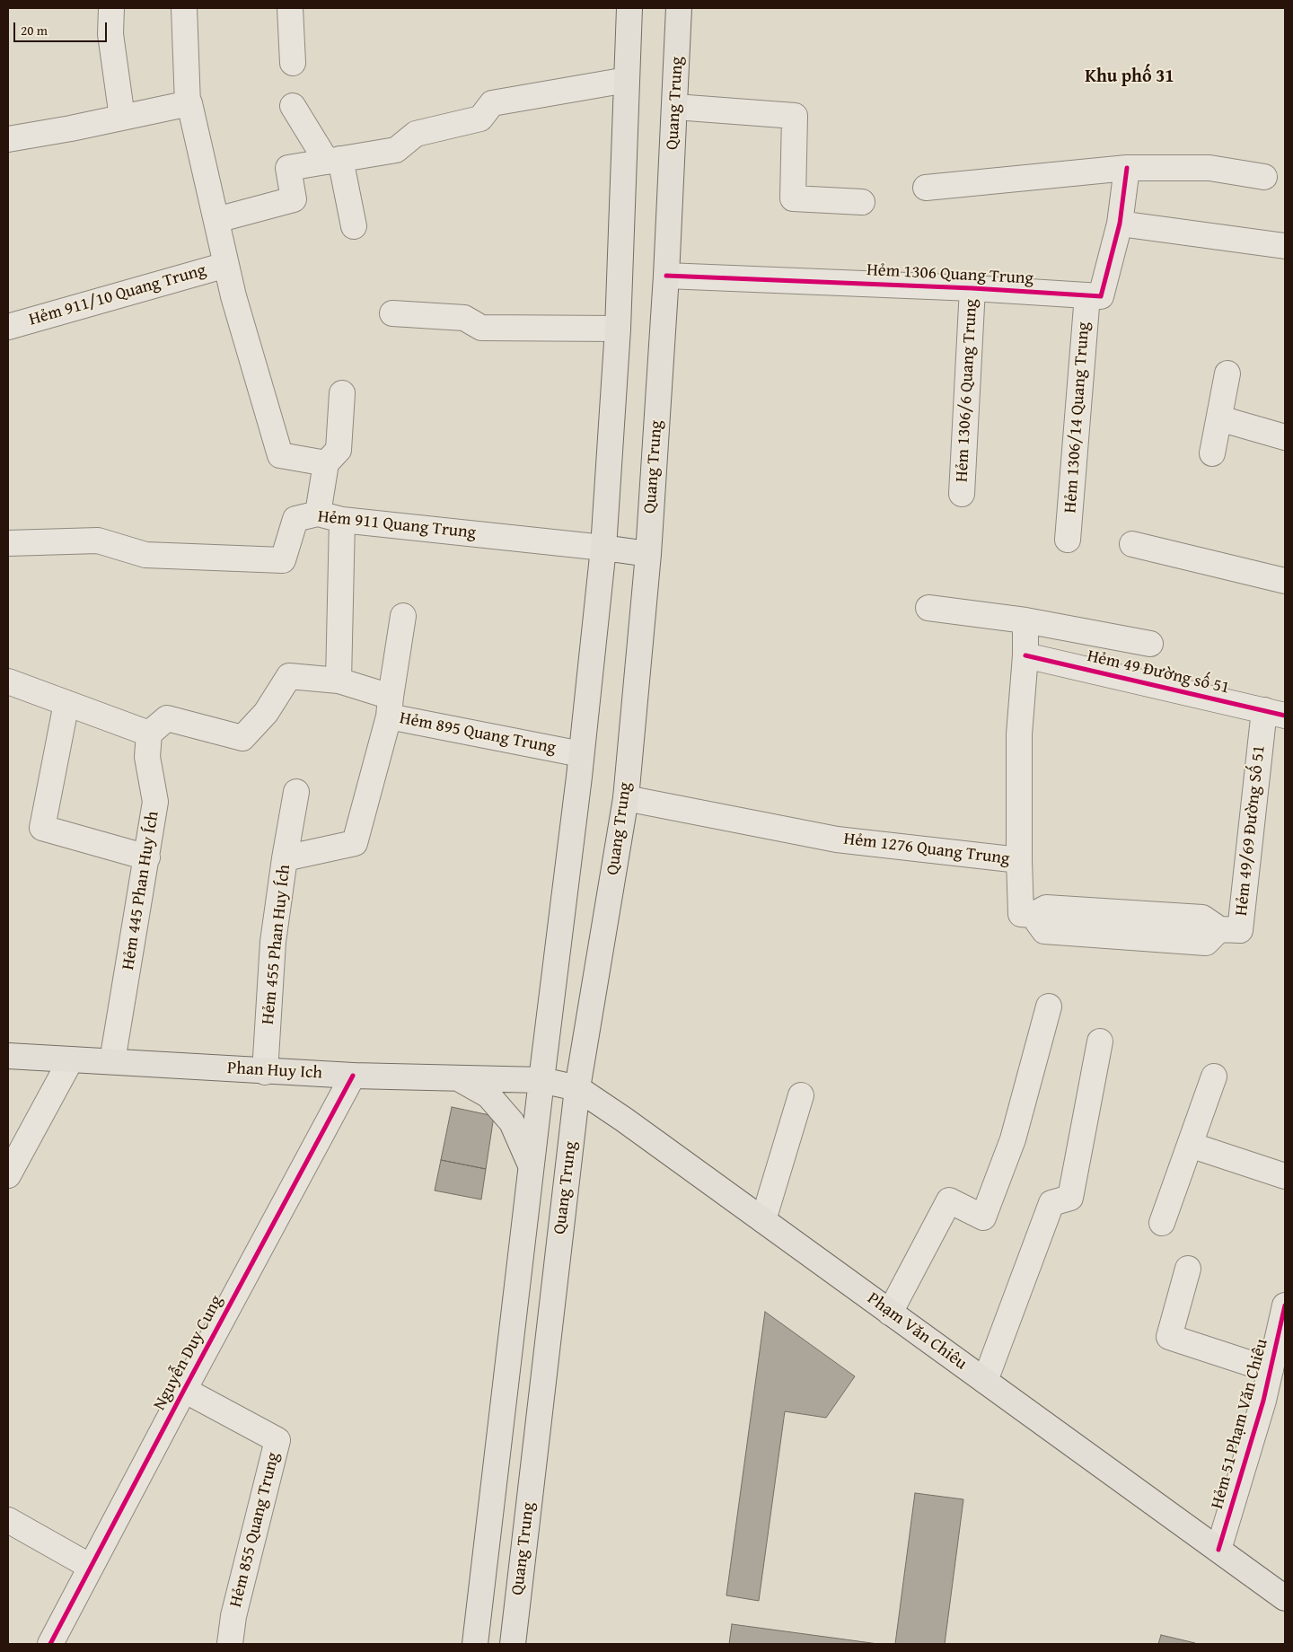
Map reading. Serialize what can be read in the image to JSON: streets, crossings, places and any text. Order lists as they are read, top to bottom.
{
  "streets": {
    "main road": ["Quang Trung", "Phan Huy Ich", "Phạm Văn Chiêu"],
    "street": [
      "Hẻm 1306 Quang Trung",
      "Hẻm 911/10 Quang Trung",
      "Hẻm 1306/6 Quang Trung",
      "Hẻm 1306/14 Quang Trung",
      "Hẻm 911 Quang Trung",
      "Hẻm 49 Đường số 51",
      "Hẻm 895 Quang Trung",
      "Hẻm 49/69 Đường Số 51",
      "Hẻm 1276 Quang Trung",
      "Hẻm 445 Phan Huy Ích",
      "Hẻm 455 Phan Huy Ích",
      "Nguyễn Duy Cung",
      "Hẻm 51 Phạm Văn Chiêu",
      "Hẻm 855 Quang Trung"
    ]
  },
  "crossings": [
    ["Quang Trung", "Hẻm 1306 Quang Trung"],
    ["Quang Trung", "Hẻm 1276 Quang Trung"],
    ["Quang Trung", "Phạm Văn Chiêu"],
    ["Hẻm 1306 Quang Trung", "Hẻm 1306/6 Quang Trung"],
    ["Hẻm 1306 Quang Trung", "Hẻm 1306/14 Quang Trung"],
    ["Hẻm 49 Đường số 51", "Hẻm 49/69 Đường Số 51"],
    ["Hẻm 49 Đường số 51", "Hẻm 1276 Quang Trung"],
    ["Hẻm 895 Quang Trung", "Hẻm 455 Phan Huy Ích"],
    ["Hẻm 49/69 Đường Số 51", "Hẻm 1276 Quang Trung"],
    ["Hẻm 445 Phan Huy Ích", "Phan Huy Ich"],
    ["Hẻm 455 Phan Huy Ích", "Phan Huy Ich"],
    ["Phan Huy Ich", "Phạm Văn Chiêu"],
    ["Phan Huy Ich", "Nguyễn Duy Cung"],
    ["Phạm Văn Chiêu", "Hẻm 51 Phạm Văn Chiêu"],
    ["Nguyễn Duy Cung", "Hẻm 855 Quang Trung"]
  ],
  "districts": ["Khu phố 31"],
  "scale_bar": "20 m"
}
